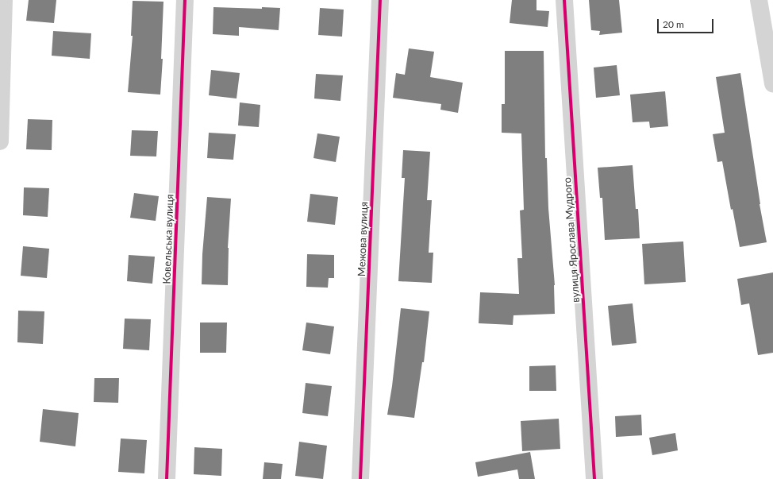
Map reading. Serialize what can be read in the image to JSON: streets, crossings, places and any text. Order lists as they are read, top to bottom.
{
  "streets": {
    "street": ["Ковельська вулиця", "Межова вулиця", "вулиця Ярослава Мудрого"]
  },
  "scale_bar": "20 m"
}
